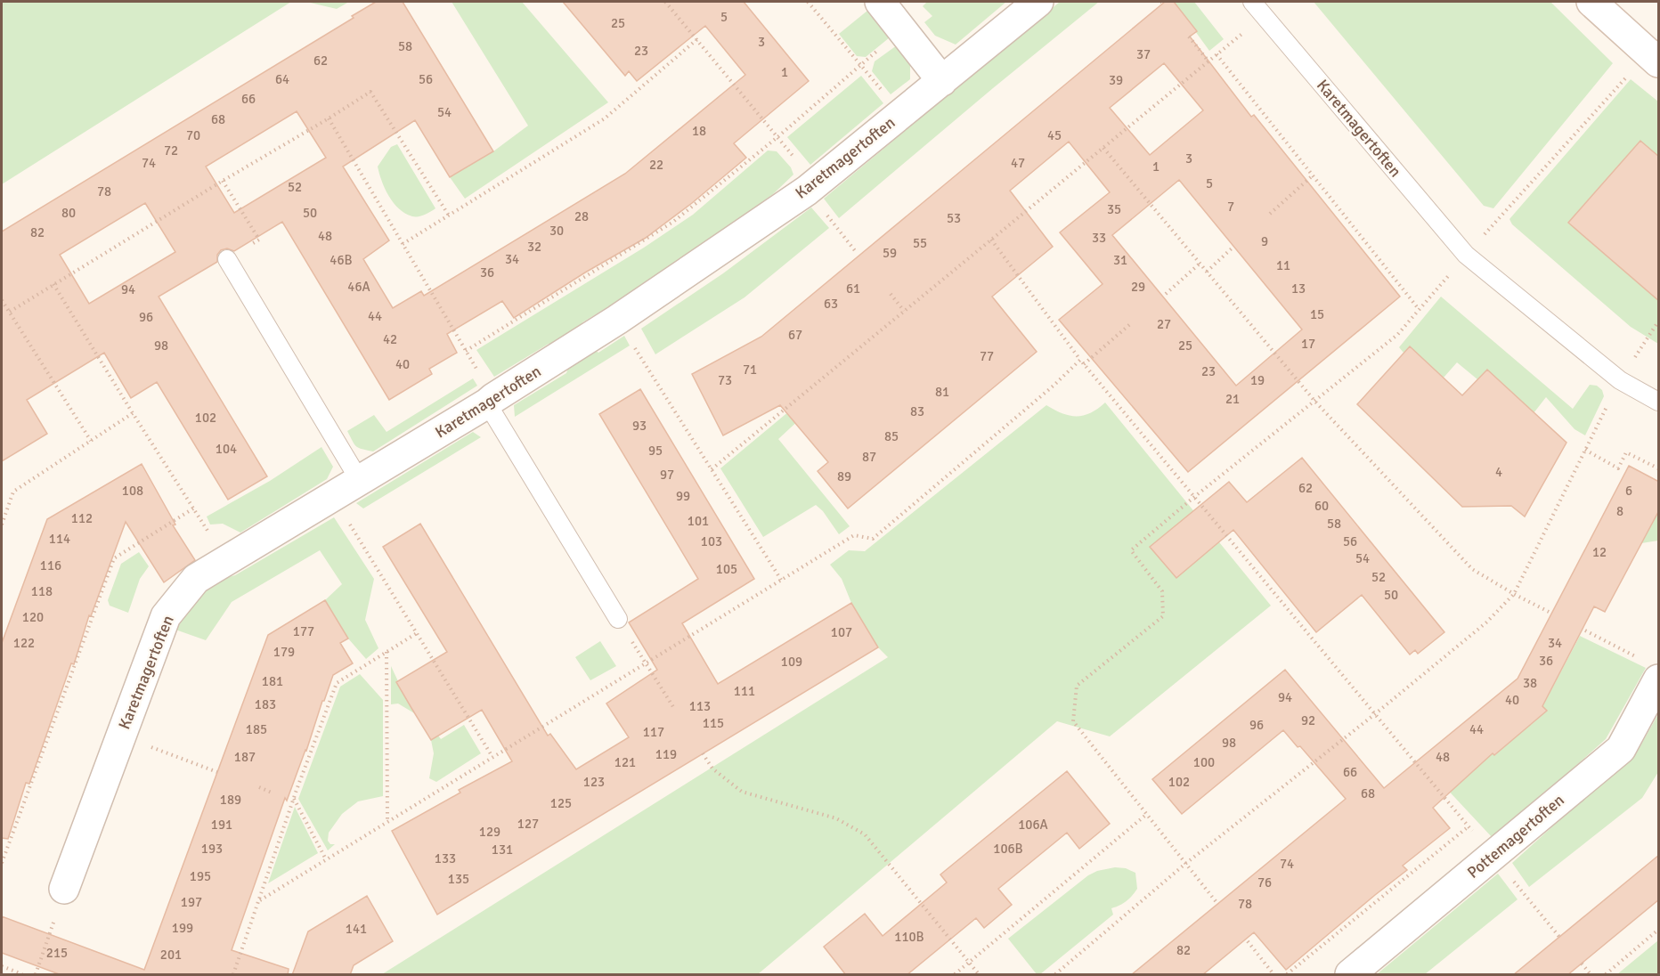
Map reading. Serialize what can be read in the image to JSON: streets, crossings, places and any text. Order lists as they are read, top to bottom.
{
  "streets": {
    "street": ["Karetmagertoften", "Pottemagertoften"]
  },
  "house_numbers": [
    "5",
    "25",
    "3",
    "58",
    "23",
    "37",
    "62",
    "1",
    "64",
    "56",
    "39",
    "66",
    "54",
    "68",
    "18",
    "70",
    "45",
    "72",
    "3",
    "74",
    "47",
    "22",
    "1",
    "5",
    "52",
    "78",
    "7",
    "35",
    "80",
    "50",
    "28",
    "53",
    "30",
    "82",
    "48",
    "33",
    "9",
    "55",
    "32",
    "59",
    "34",
    "46B",
    "31",
    "11",
    "36",
    "46A",
    "29",
    "61",
    "13",
    "94",
    "63",
    "15",
    "44",
    "96",
    "27",
    "67",
    "42",
    "17",
    "98",
    "25",
    "77",
    "40",
    "71",
    "23",
    "73",
    "19",
    "81",
    "21",
    "83",
    "102",
    "93",
    "85",
    "104",
    "95",
    "87",
    "4",
    "97",
    "89",
    "62",
    "108",
    "6",
    "99",
    "60",
    "8",
    "112",
    "101",
    "58",
    "114",
    "103",
    "56",
    "12",
    "54",
    "116",
    "105",
    "52",
    "118",
    "50",
    "120",
    "177",
    "107",
    "122",
    "34",
    "179",
    "36",
    "109",
    "181",
    "38",
    "111",
    "94",
    "40",
    "183",
    "113",
    "92",
    "115",
    "96",
    "185",
    "44",
    "117",
    "98",
    "119",
    "187",
    "48",
    "121",
    "100",
    "66",
    "123",
    "102",
    "68",
    "189",
    "125",
    "127",
    "191",
    "106A",
    "129",
    "193",
    "106B",
    "131",
    "133",
    "74",
    "195",
    "135",
    "76",
    "197",
    "78",
    "199",
    "141",
    "110B",
    "82",
    "215",
    "201"
  ]
}
